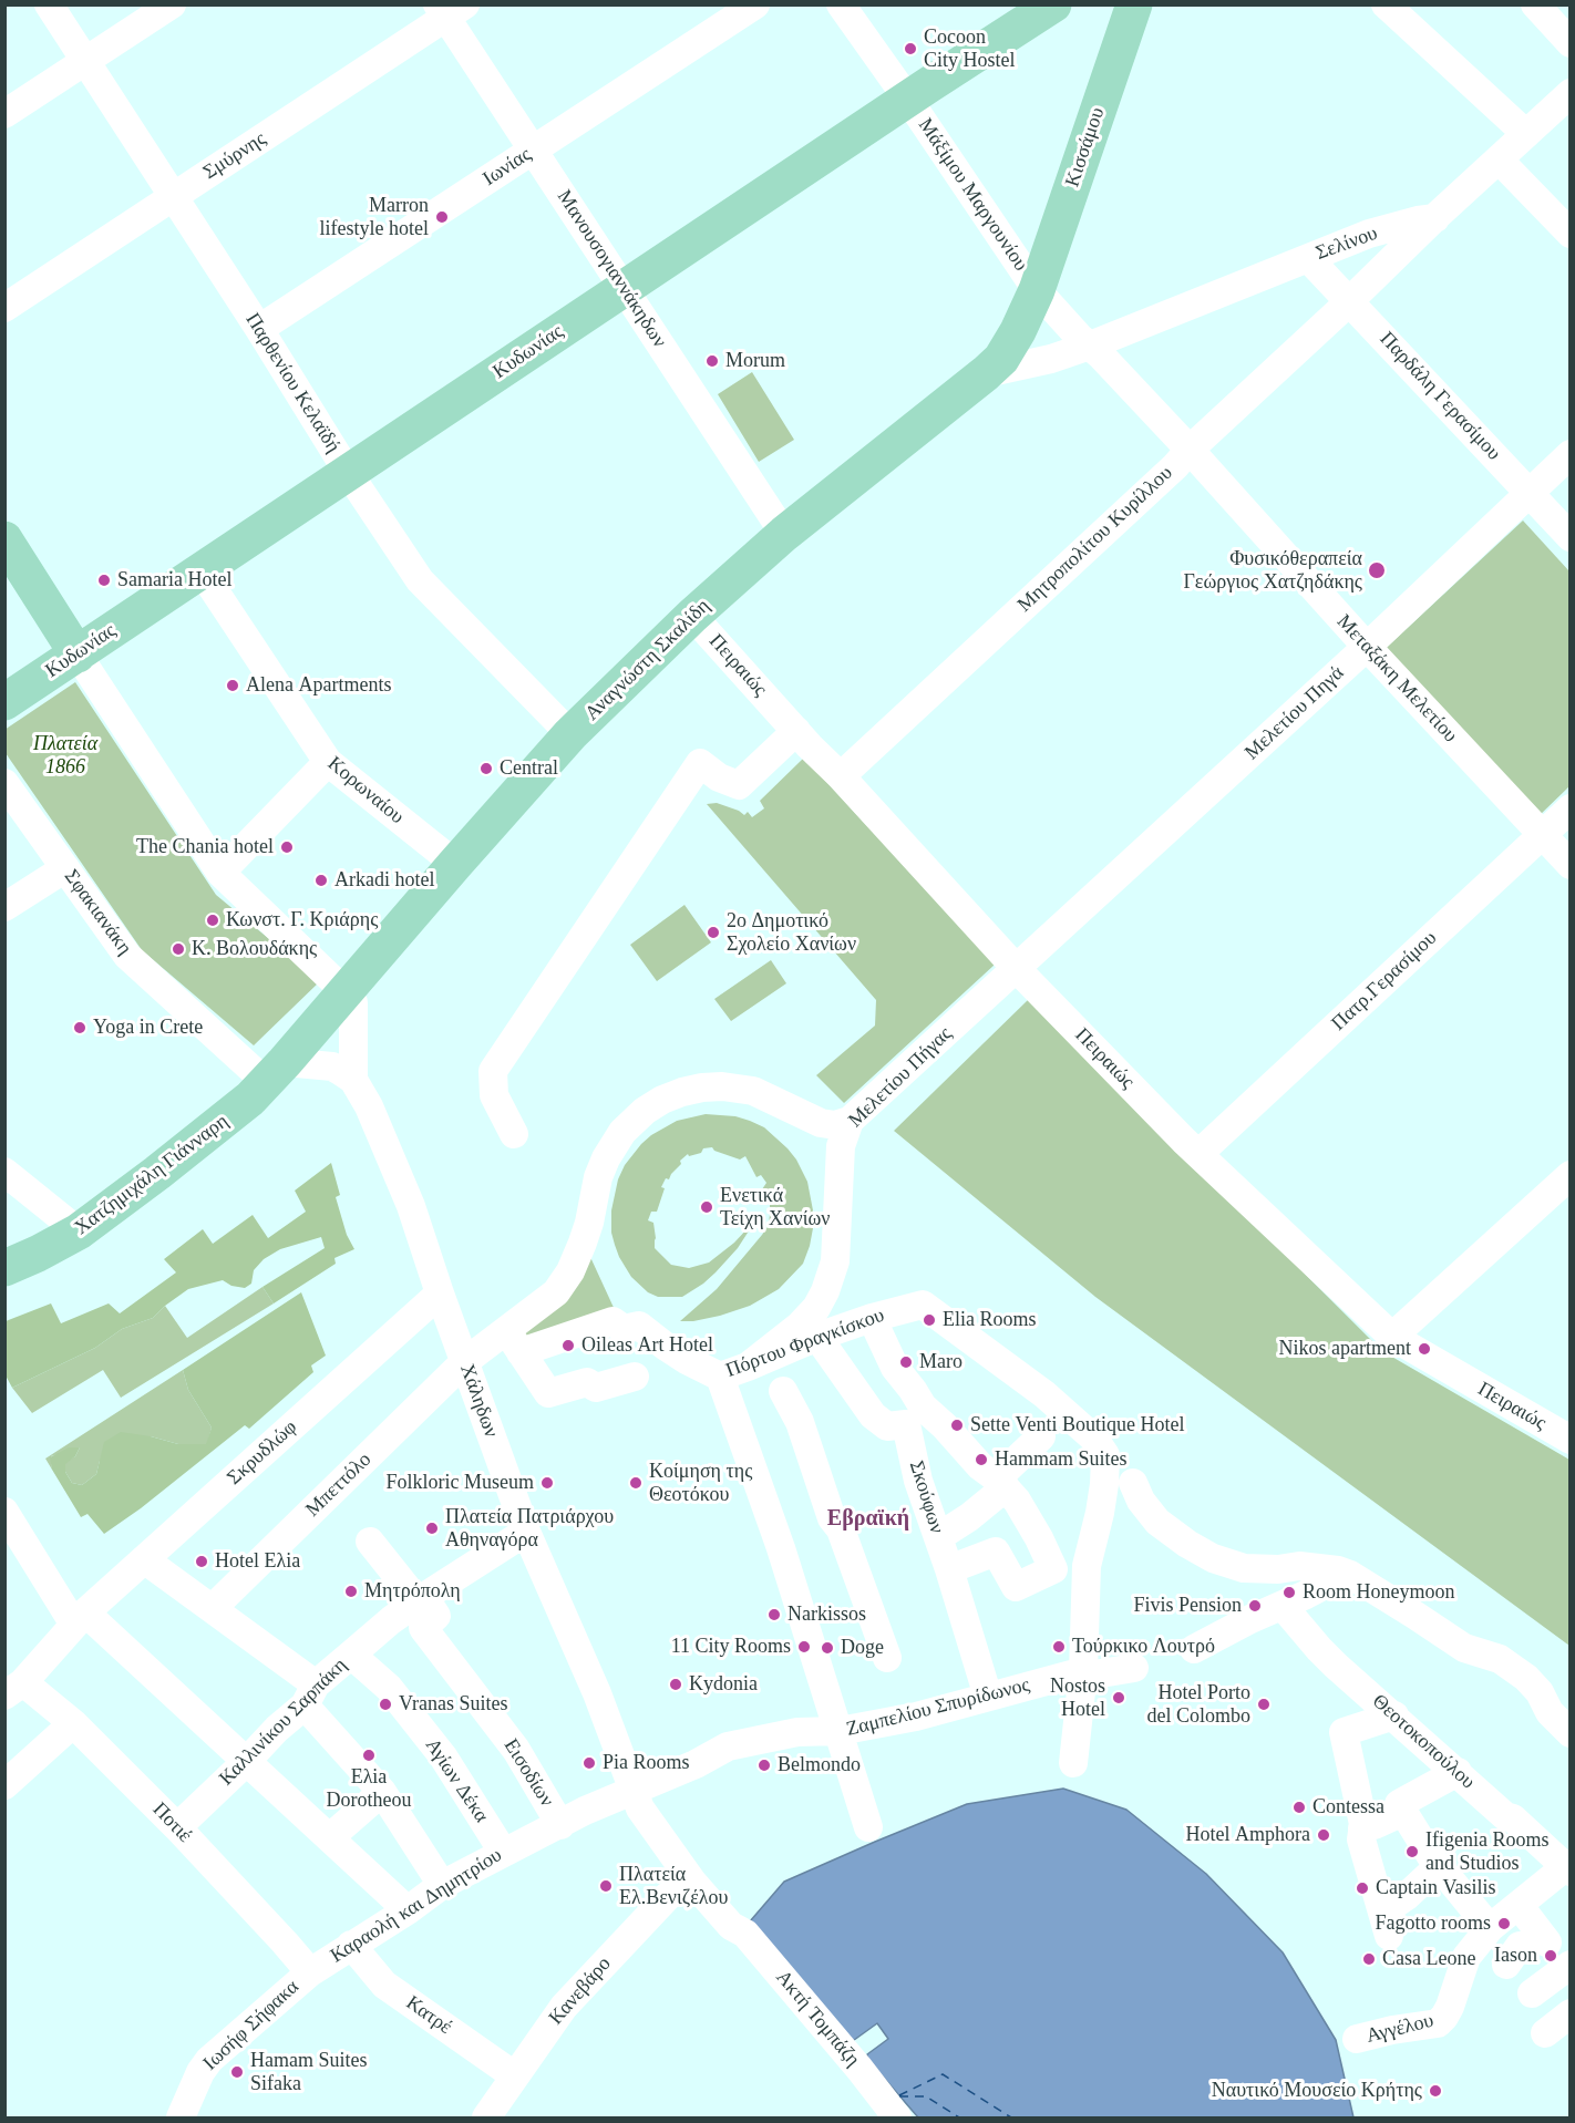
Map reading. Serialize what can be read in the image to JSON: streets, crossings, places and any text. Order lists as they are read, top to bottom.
{
  "streets": {
    "main road": [
      "Κισσάμου",
      "Κυδωνίας",
      "Αναγνώστη Σκαλίδη",
      "Χατζημιχάλη Γιάνναρη"
    ],
    "street": [
      "Σμύρνης",
      "Ιωνίας",
      "Μάξίμου Mαργουνίου",
      "Σελίνου",
      "Μανουσογιαννάκηδων",
      "Παρθενίου Κελαϊδή",
      "Παρδάλη Γερασίμου",
      "Μητροπολίτου Κυρίλλου",
      "Πειραιώς",
      "Μεταξάκη Μελετίου",
      "Μελετίου Πηγά",
      "Κορωναίου",
      "Σφακιανάκη",
      "Πατρ.Γερασίμου",
      "Μελετίου Πήγας",
      "Πόρτου Φραγκίσκου",
      "Χάληδων",
      "Σκρυδλώφ",
      "Μπεττόλο",
      "Σκούφων",
      "Ζαμπελίου Σπυρίδωνος",
      "Καλλινίκου Σαρπάκη",
      "Θεοτοκοπούλου",
      "Εισοδίων",
      "Αγίων Δέκα",
      "Ποτιέ",
      "Καραολή και Δημητρίου",
      "Κανεβάρο",
      "Κατρέ",
      "Ακτή Τομπάζη",
      "Ιωσήφ Σήφακα",
      "Αγγέλου"
    ]
  },
  "crossings": [
    ["Κισσάμου", "Μάξίμου Mαργουνίου"],
    ["Κισσάμου", "Αναγνώστη Σκαλίδη"],
    ["Σμύρνης", "Μανουσογιαννάκηδων"],
    ["Σμύρνης", "Παρθενίου Κελαϊδή"],
    ["Ιωνίας", "Μανουσογιαννάκηδων"],
    ["Ιωνίας", "Παρθενίου Κελαϊδή"],
    ["Μάξίμου Mαργουνίου", "Σελίνου"],
    ["Μάξίμου Mαργουνίου", "Κυδωνίας"],
    ["Μάξίμου Mαργουνίου", "Αναγνώστη Σκαλίδη"],
    ["Μάξίμου Mαργουνίου", "Μεταξάκη Μελετίου"],
    ["Σελίνου", "Παρδάλη Γερασίμου"],
    ["Σελίνου", "Μητροπολίτου Κυρίλλου"],
    ["Σελίνου", "Αναγνώστη Σκαλίδη"],
    ["Σελίνου", "Μεταξάκη Μελετίου"],
    ["Μανουσογιαννάκηδων", "Κυδωνίας"],
    ["Μανουσογιαννάκηδων", "Αναγνώστη Σκαλίδη"],
    ["Κυδωνίας", "Παρθενίου Κελαϊδή"],
    ["Κυδωνίας", "Κορωναίου"],
    ["Παρθενίου Κελαϊδή", "Αναγνώστη Σκαλίδη"],
    ["Παρδάλη Γερασίμου", "Μητροπολίτου Κυρίλλου"],
    ["Παρδάλη Γερασίμου", "Μελετίου Πηγά"],
    ["Μητροπολίτου Κυρίλλου", "Πειραιώς"],
    ["Μητροπολίτου Κυρίλλου", "Μεταξάκη Μελετίου"],
    ["Αναγνώστη Σκαλίδη", "Πειραιώς"],
    ["Αναγνώστη Σκαλίδη", "Κορωναίου"],
    ["Αναγνώστη Σκαλίδη", "Σφακιανάκη"],
    ["Αναγνώστη Σκαλίδη", "Χατζημιχάλη Γιάνναρη"],
    ["Πειραιώς", "Μελετίου Πηγά"],
    ["Πειραιώς", "Πατρ.Γερασίμου"],
    ["Πειραιώς", "Μελετίου Πήγας"],
    ["Μεταξάκη Μελετίου", "Μελετίου Πηγά"],
    ["Μεταξάκη Μελετίου", "Πατρ.Γερασίμου"],
    ["Μελετίου Πηγά", "Μελετίου Πήγας"],
    ["Σφακιανάκη", "Χατζημιχάλη Γιάνναρη"],
    ["Μελετίου Πήγας", "Πόρτου Φραγκίσκου"],
    ["Πόρτου Φραγκίσκου", "Μπεττόλο"],
    ["Πόρτου Φραγκίσκου", "Ζαμπελίου Σπυρίδωνος"],
    ["Χάληδων", "Σκρυδλώφ"],
    ["Χάληδων", "Μπεττόλο"],
    ["Χάληδων", "Ζαμπελίου Σπυρίδωνος"],
    ["Χάληδων", "Καλλινίκου Σαρπάκη"],
    ["Χάληδων", "Καραολή και Δημητρίου"],
    ["Χάληδων", "Κανεβάρο"],
    ["Χάληδων", "Ακτή Τομπάζη"],
    ["Σκρυδλώφ", "Ποτιέ"],
    ["Σκούφων", "Ζαμπελίου Σπυρίδωνος"],
    ["Ζαμπελίου Σπυρίδωνος", "Καραολή και Δημητρίου"],
    ["Καλλινίκου Σαρπάκη", "Εισοδίων"],
    ["Καλλινίκου Σαρπάκη", "Αγίων Δέκα"],
    ["Καλλινίκου Σαρπάκη", "Ποτιέ"],
    ["Θεοτοκοπούλου", "Αγγέλου"],
    ["Εισοδίων", "Καραολή και Δημητρίου"],
    ["Αγίων Δέκα", "Καραολή και Δημητρίου"],
    ["Ποτιέ", "Καραολή και Δημητρίου"],
    ["Ποτιέ", "Ιωσήφ Σήφακα"],
    ["Καραολή και Δημητρίου", "Κατρέ"],
    ["Καραολή και Δημητρίου", "Ιωσήφ Σήφακα"],
    ["Κανεβάρο", "Κατρέ"],
    ["Κανεβάρο", "Ακτή Τομπάζη"]
  ],
  "districts": ["Εβραϊκή"],
  "parks": ["Πλατεία 1866"],
  "places": [
    "Cocoon City Hostel",
    "Marron lifestyle hotel",
    "Morum",
    "Φυσικόθεραπεία Γεώργιος Χατζηδάκης",
    "Samaria Hotel",
    "Alena Apartments",
    "Central",
    "The Chania hotel",
    "Arkadi hotel",
    "Κωνστ. Γ. Κριάρης",
    "2ο Δημοτικό Σχολείο Χανίων",
    "Κ. Βολουδάκης",
    "Yoga in Crete",
    "Ενετικά Τείχη Χανίων",
    "Elia Rooms",
    "Oileas Art Hotel",
    "Nikos apartment",
    "Maro",
    "Sette Venti Boutique Hotel",
    "Hammam Suites",
    "Folkloric Museum",
    "Κοίμηση της Θεοτόκου",
    "Πλατεία Πατριάρχου Αθηναγόρα",
    "Hotel Eλia",
    "Μητρόπολη",
    "Room Honeymoon",
    "Fivis Pension",
    "Narkissos",
    "11 City Rooms",
    "Τούρκικο Λουτρό",
    "Doge",
    "Kydonia",
    "Nostos Hotel",
    "Vranas Suites",
    "Hotel Porto del Colombo",
    "Eλia Dorotheou",
    "Pia Rooms",
    "Belmondo",
    "Contessa",
    "Hotel Amphora",
    "Ifigenia Rooms and Studios",
    "Πλατεία Ελ.Βενιζέλου",
    "Captain Vasilis",
    "Fagotto rooms",
    "Iason",
    "Casa Leone",
    "Hamam Suites Sifaka",
    "Ναυτικό Μουσείο Κρήτης"
  ]
}
